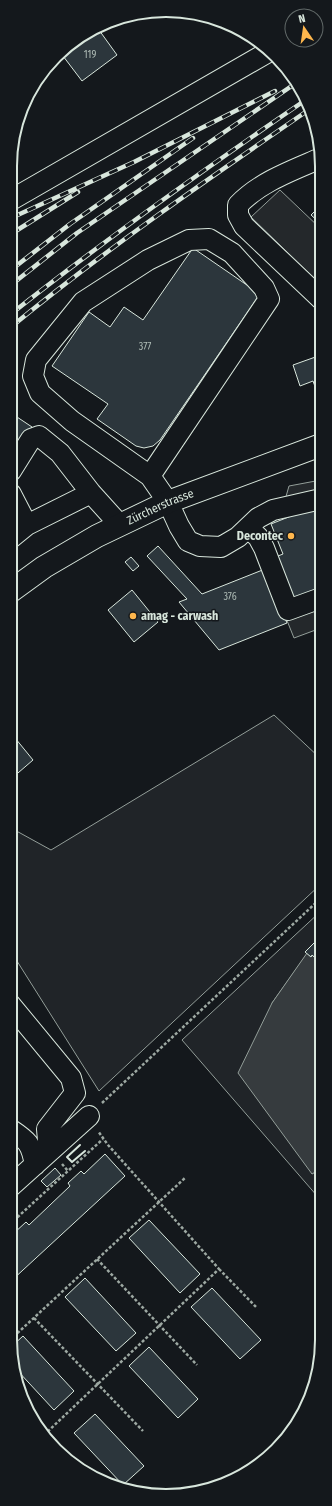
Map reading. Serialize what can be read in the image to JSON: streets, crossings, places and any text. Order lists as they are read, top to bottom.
{
  "streets": {
    "main road": ["Zürcherstrasse"]
  },
  "places": ["Decontec", "amag - carwash"],
  "house_numbers": ["119", "377", "376"],
  "north": "top"
}
